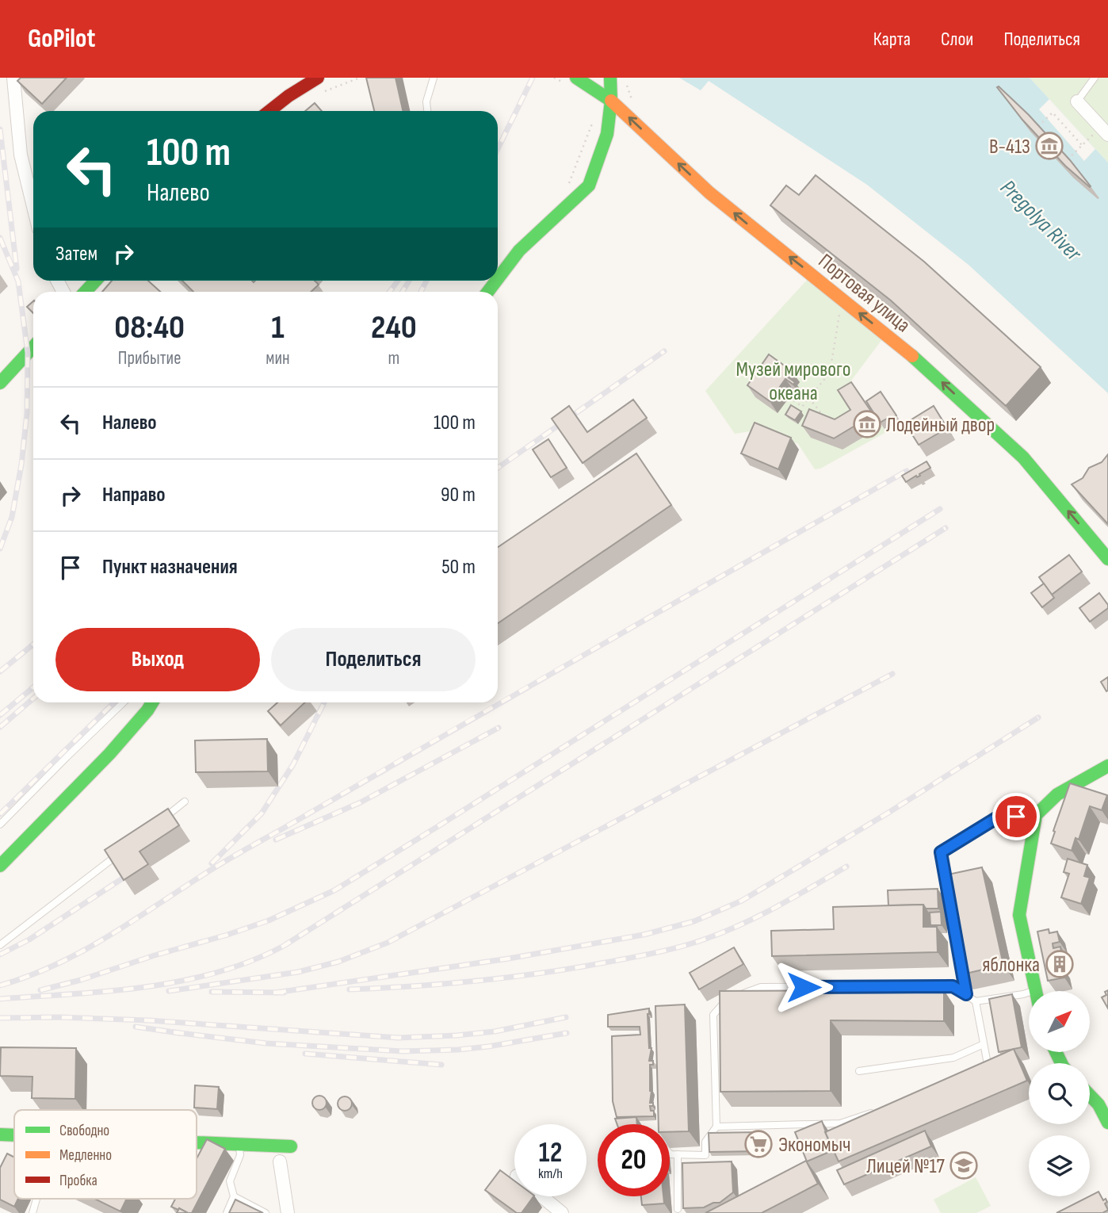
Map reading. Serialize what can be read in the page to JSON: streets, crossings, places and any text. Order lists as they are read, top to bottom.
{
  "streets": {
    "main road": ["Портовая улица"]
  },
  "one_way": ["Портовая улица"],
  "water": ["Pregolya River"],
  "parks": ["Музей мирового океана"],
  "places": {
    "museum": ["B-413", "Лодейный двор"],
    "building": ["яблонка"],
    "supermarket": ["Экономыч"],
    "school or university": ["Лицей №17"]
  },
  "legend": ["Свободно", "Медленно", "Пробка"],
  "north": "top right",
  "page": {
    "header": "GoPilot",
    "nav": ["Карта", "Слои", "Поделиться"],
    "turn": ["100 m", "Налево"],
    "then": "Затем",
    "eta": [
      "08:40",
      "Прибытие",
      "1",
      "мин",
      "240",
      "m"
    ],
    "list": [
      {
        "name": "Налево",
        "value": "100 m"
      },
      {
        "name": "Направо",
        "value": "90 m"
      },
      {
        "name": "Пункт назначения",
        "value": "50 m"
      }
    ],
    "buttons": ["Выход", "Поделиться"],
    "speed": "12 km/h",
    "limit": "20"
  }
}
